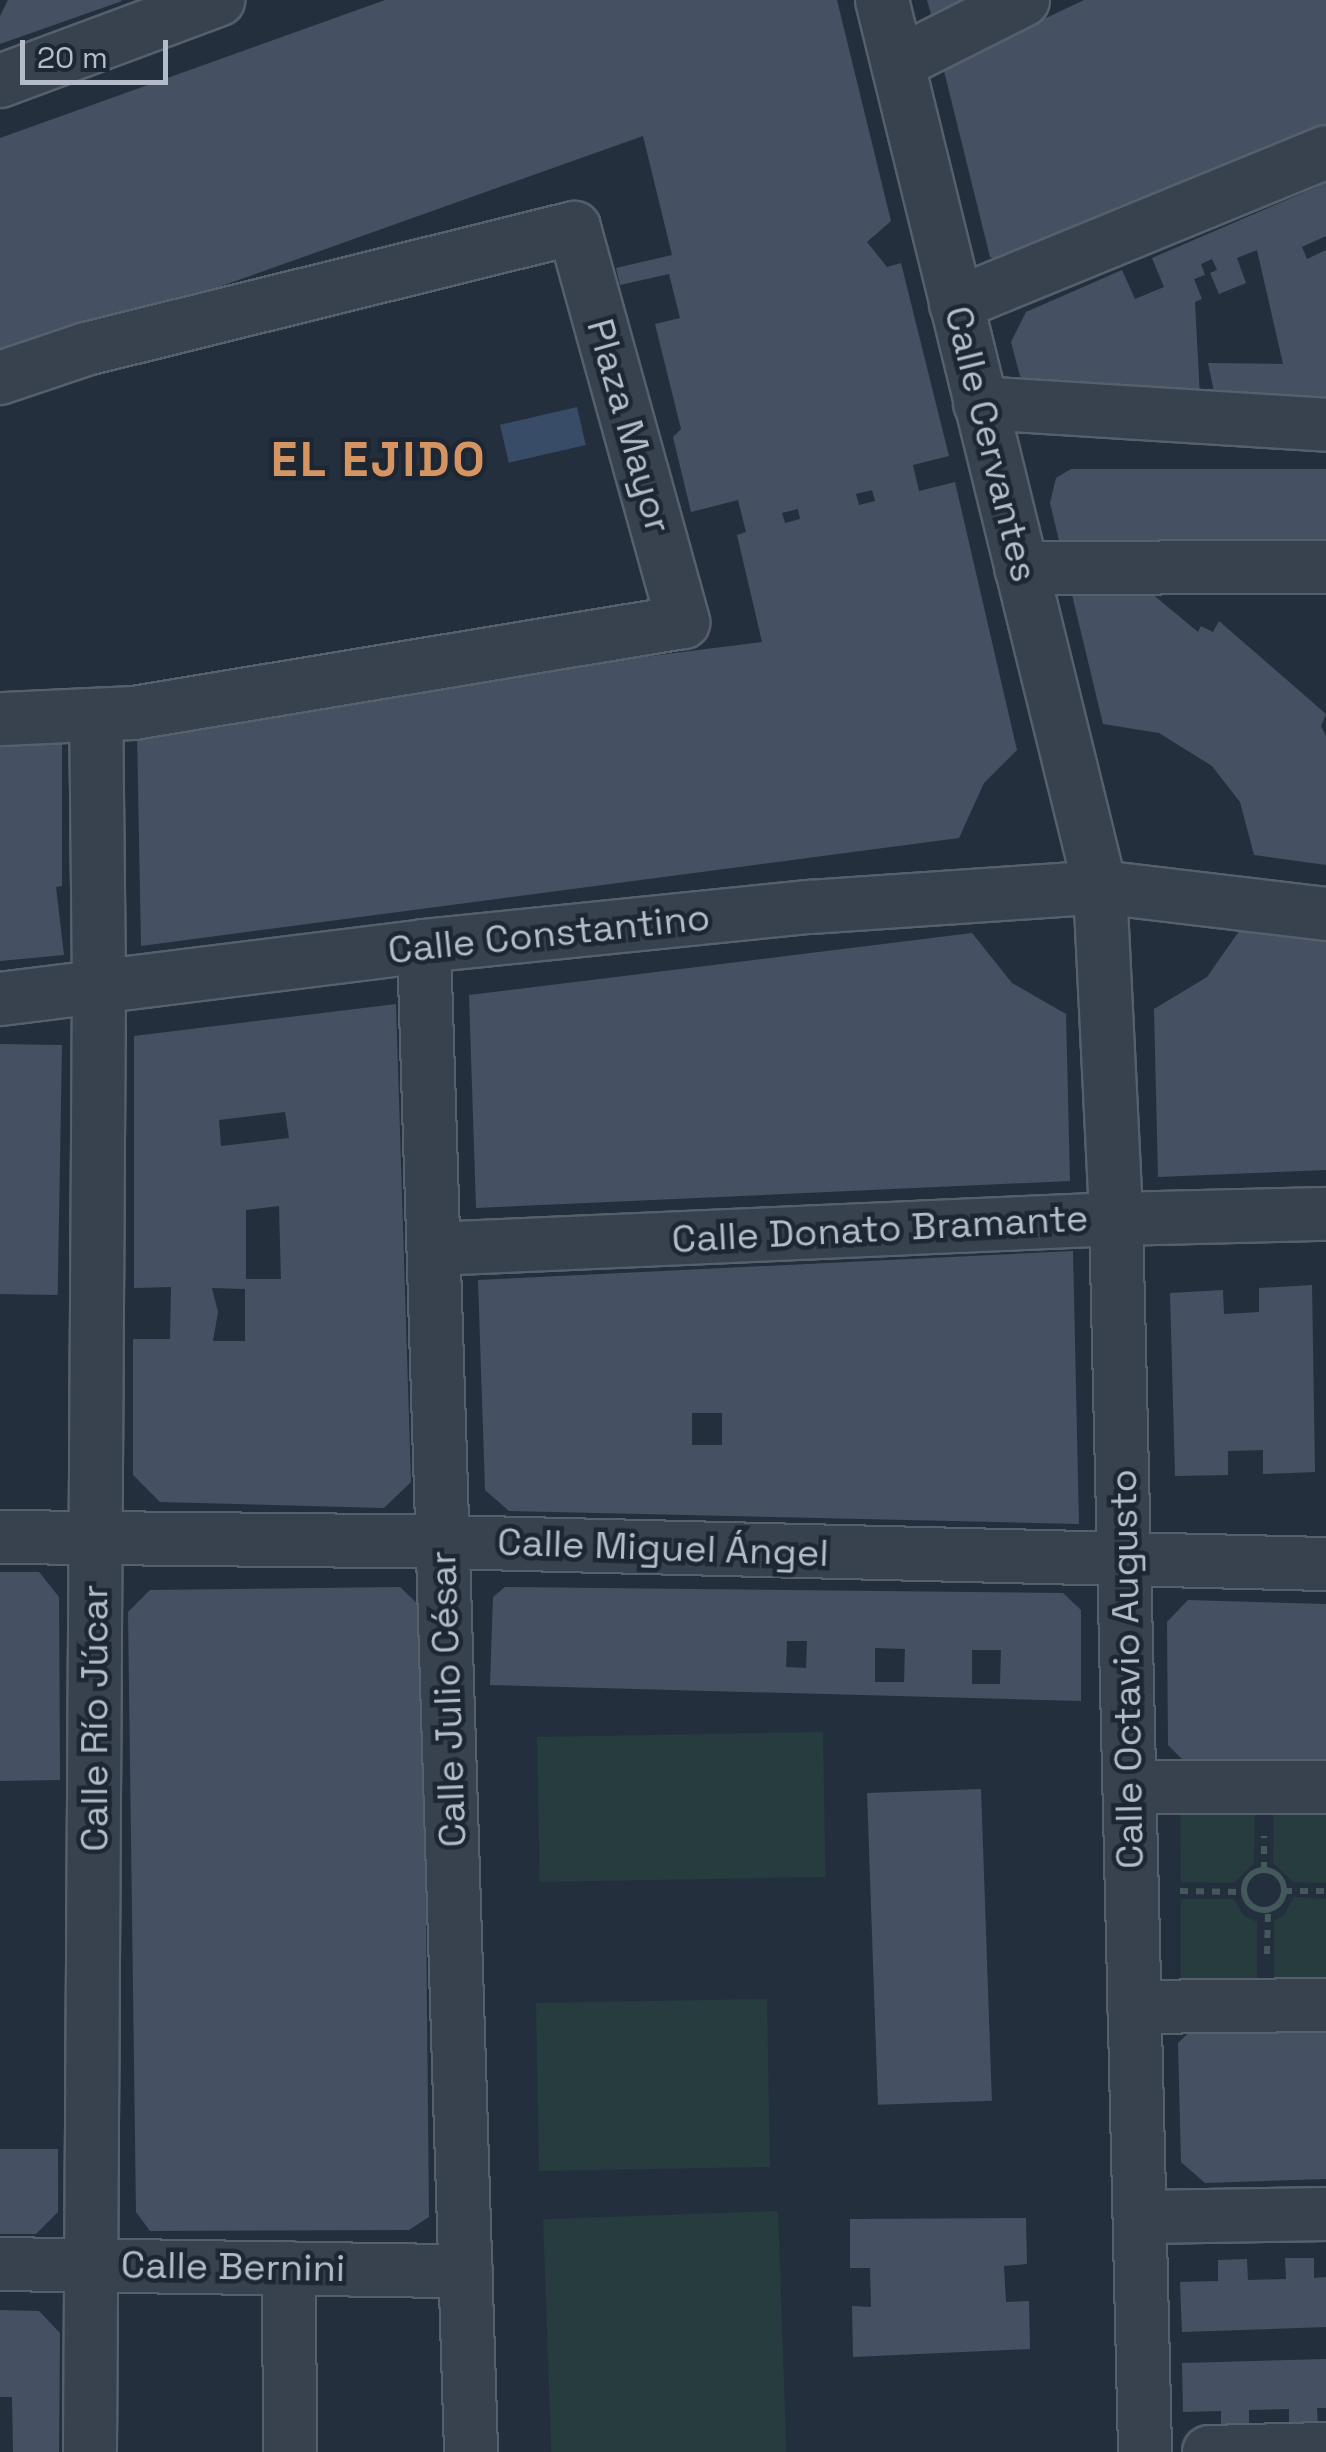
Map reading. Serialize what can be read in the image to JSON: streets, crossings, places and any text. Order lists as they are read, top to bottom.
{
  "streets": {
    "street": [
      "Plaza Mayor",
      "Calle Cervantes",
      "Calle Constantino",
      "Calle Donato Bramante",
      "Calle Miguel Ángel",
      "Calle Octavio Augusto",
      "Calle Julio César",
      "Calle Río Júcar",
      "Calle Bernini"
    ]
  },
  "crossings": [
    ["Calle Cervantes", "Calle Constantino"],
    ["Calle Cervantes", "Calle Octavio Augusto"],
    ["Calle Constantino", "Calle Octavio Augusto"],
    ["Calle Constantino", "Calle Julio César"],
    ["Calle Constantino", "Calle Río Júcar"],
    ["Calle Donato Bramante", "Calle Octavio Augusto"],
    ["Calle Donato Bramante", "Calle Julio César"],
    ["Calle Miguel Ángel", "Calle Octavio Augusto"],
    ["Calle Miguel Ángel", "Calle Julio César"],
    ["Calle Miguel Ángel", "Calle Río Júcar"],
    ["Calle Julio César", "Calle Bernini"],
    ["Calle Río Júcar", "Calle Bernini"]
  ],
  "districts": ["EL EJIDO"],
  "scale_bar": "20 m"
}
